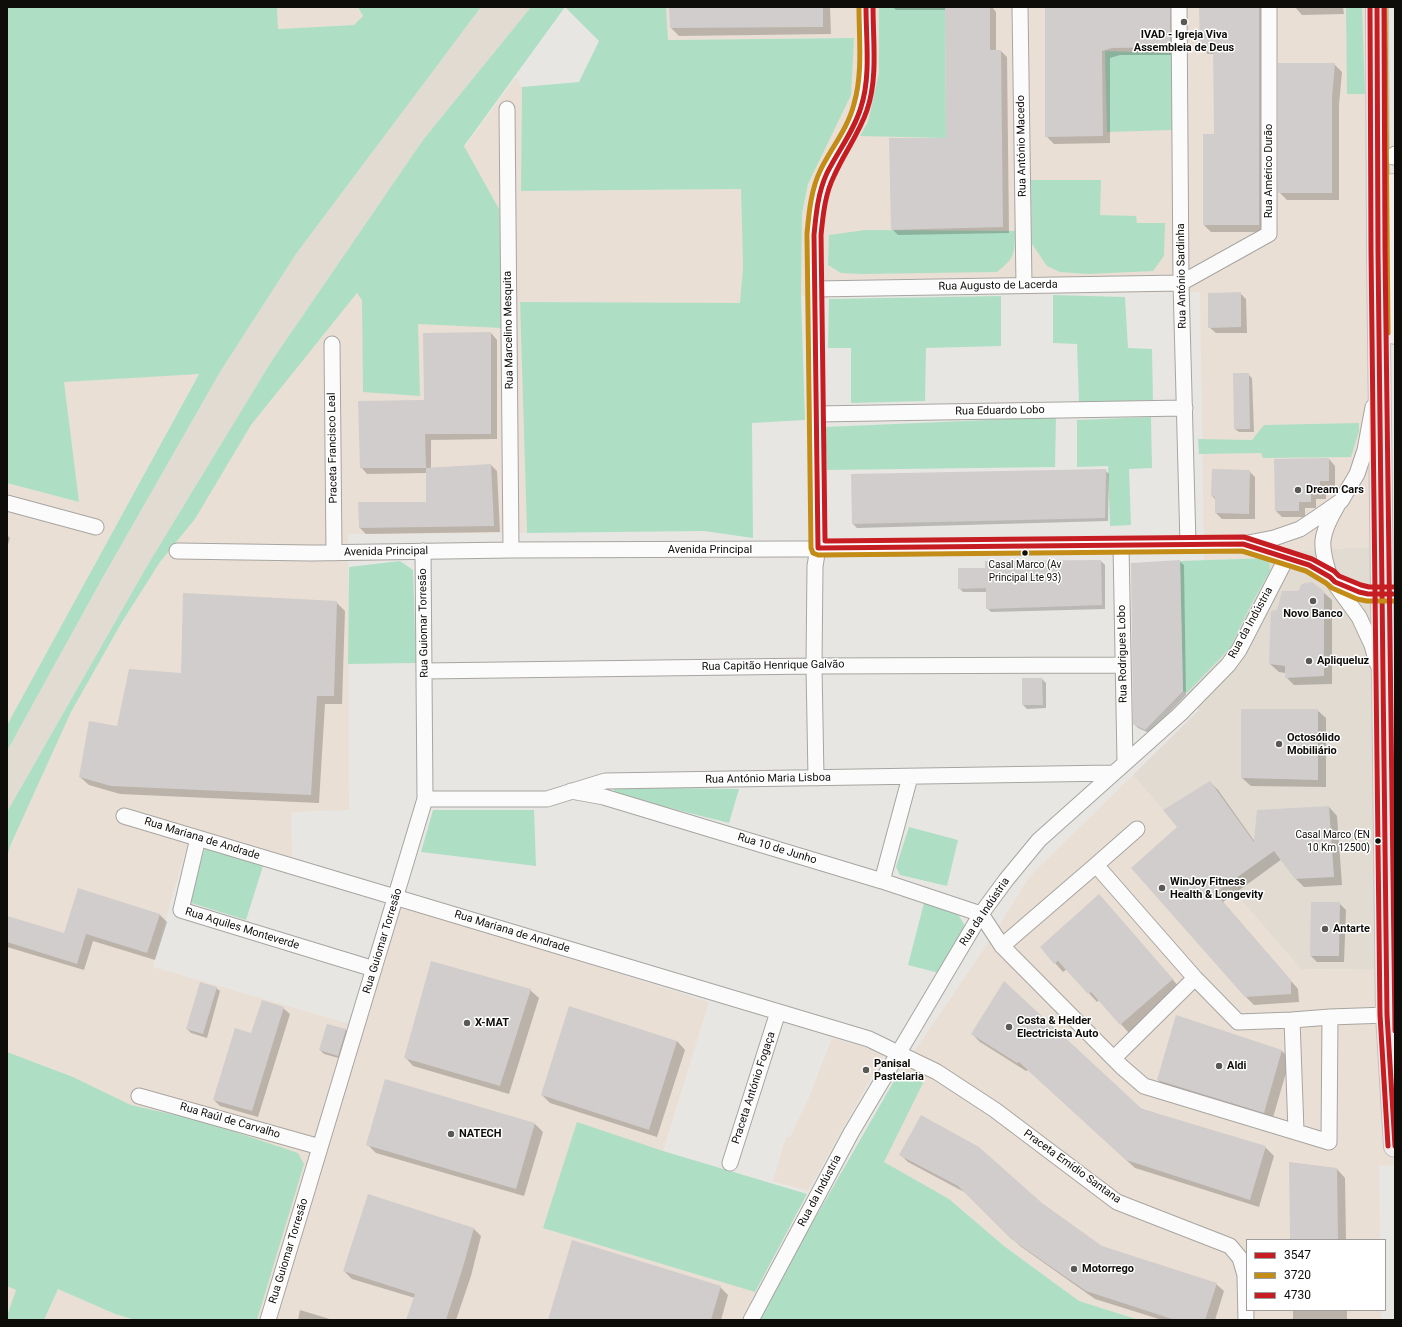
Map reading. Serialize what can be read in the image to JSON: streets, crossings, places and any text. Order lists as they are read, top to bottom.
{
  "streets": {
    "street": [
      "Rua António Macedo",
      "Rua Américo Durão",
      "Rua António Sardinha",
      "Rua Augusto de Lacerda",
      "Rua Marcelino Mesquita",
      "Rua Eduardo Lobo",
      "Praceta Francisco Leal",
      "Avenida Principal",
      "Rua Guiomar Torresão",
      "Rua da Indústria",
      "Rua Rodrigues Lobo",
      "Rua Capitão Henrique Galvão",
      "Rua António Maria Lisboa",
      "Rua Mariana de Andrade",
      "Rua 10 de Junho",
      "Rua Aquiles Monteverde",
      "Praceta António Fogaça",
      "Rua Raúl de Carvalho",
      "Praceta Emídio Santana"
    ]
  },
  "crossings": [
    ["Rua António Macedo", "Rua Augusto de Lacerda"],
    ["Rua Américo Durão", "Rua António Sardinha"],
    ["Rua Américo Durão", "Rua Augusto de Lacerda"],
    ["Rua António Sardinha", "Rua Augusto de Lacerda"],
    ["Rua António Sardinha", "Rua Eduardo Lobo"],
    ["Rua António Sardinha", "Avenida Principal"],
    ["Rua Marcelino Mesquita", "Avenida Principal"],
    ["Praceta Francisco Leal", "Avenida Principal"],
    ["Avenida Principal", "Rua Guiomar Torresão"],
    ["Avenida Principal", "Rua da Indústria"],
    ["Avenida Principal", "Rua Rodrigues Lobo"],
    ["Rua Guiomar Torresão", "Rua Capitão Henrique Galvão"],
    ["Rua Guiomar Torresão", "Rua António Maria Lisboa"],
    ["Rua Guiomar Torresão", "Rua Mariana de Andrade"],
    ["Rua Guiomar Torresão", "Rua Aquiles Monteverde"],
    ["Rua Guiomar Torresão", "Rua Raúl de Carvalho"],
    ["Rua da Indústria", "Rua Rodrigues Lobo"],
    ["Rua da Indústria", "Rua António Maria Lisboa"],
    ["Rua da Indústria", "Rua Mariana de Andrade"],
    ["Rua da Indústria", "Rua 10 de Junho"],
    ["Rua da Indústria", "Praceta Emídio Santana"],
    ["Rua Rodrigues Lobo", "Rua Capitão Henrique Galvão"],
    ["Rua António Maria Lisboa", "Rua 10 de Junho"],
    ["Rua Mariana de Andrade", "Rua Aquiles Monteverde"],
    ["Rua Mariana de Andrade", "Praceta António Fogaça"],
    ["Rua Mariana de Andrade", "Praceta Emídio Santana"]
  ],
  "places": [
    "IVAD - Igreja Viva Assembleia de Deus",
    "Dream Cars",
    "Casal Marco (Av Principal Lte 93)",
    "Novo Banco",
    "Apliqueluz",
    "Octosólido Mobiliário",
    "Casal Marco (EN 10 Km 12500)",
    "WinJoy Fitness Health & Longevity",
    "Antarte",
    "X-MAT",
    "Costa & Helder Electricista Auto",
    "Aldi",
    "Panisal Pastelaria",
    "NATECH",
    "Motorrego"
  ],
  "lines": ["transit line 3547", "transit line 3720", "transit line 4730"],
  "legend": ["3547", "3720", "4730"]
}
